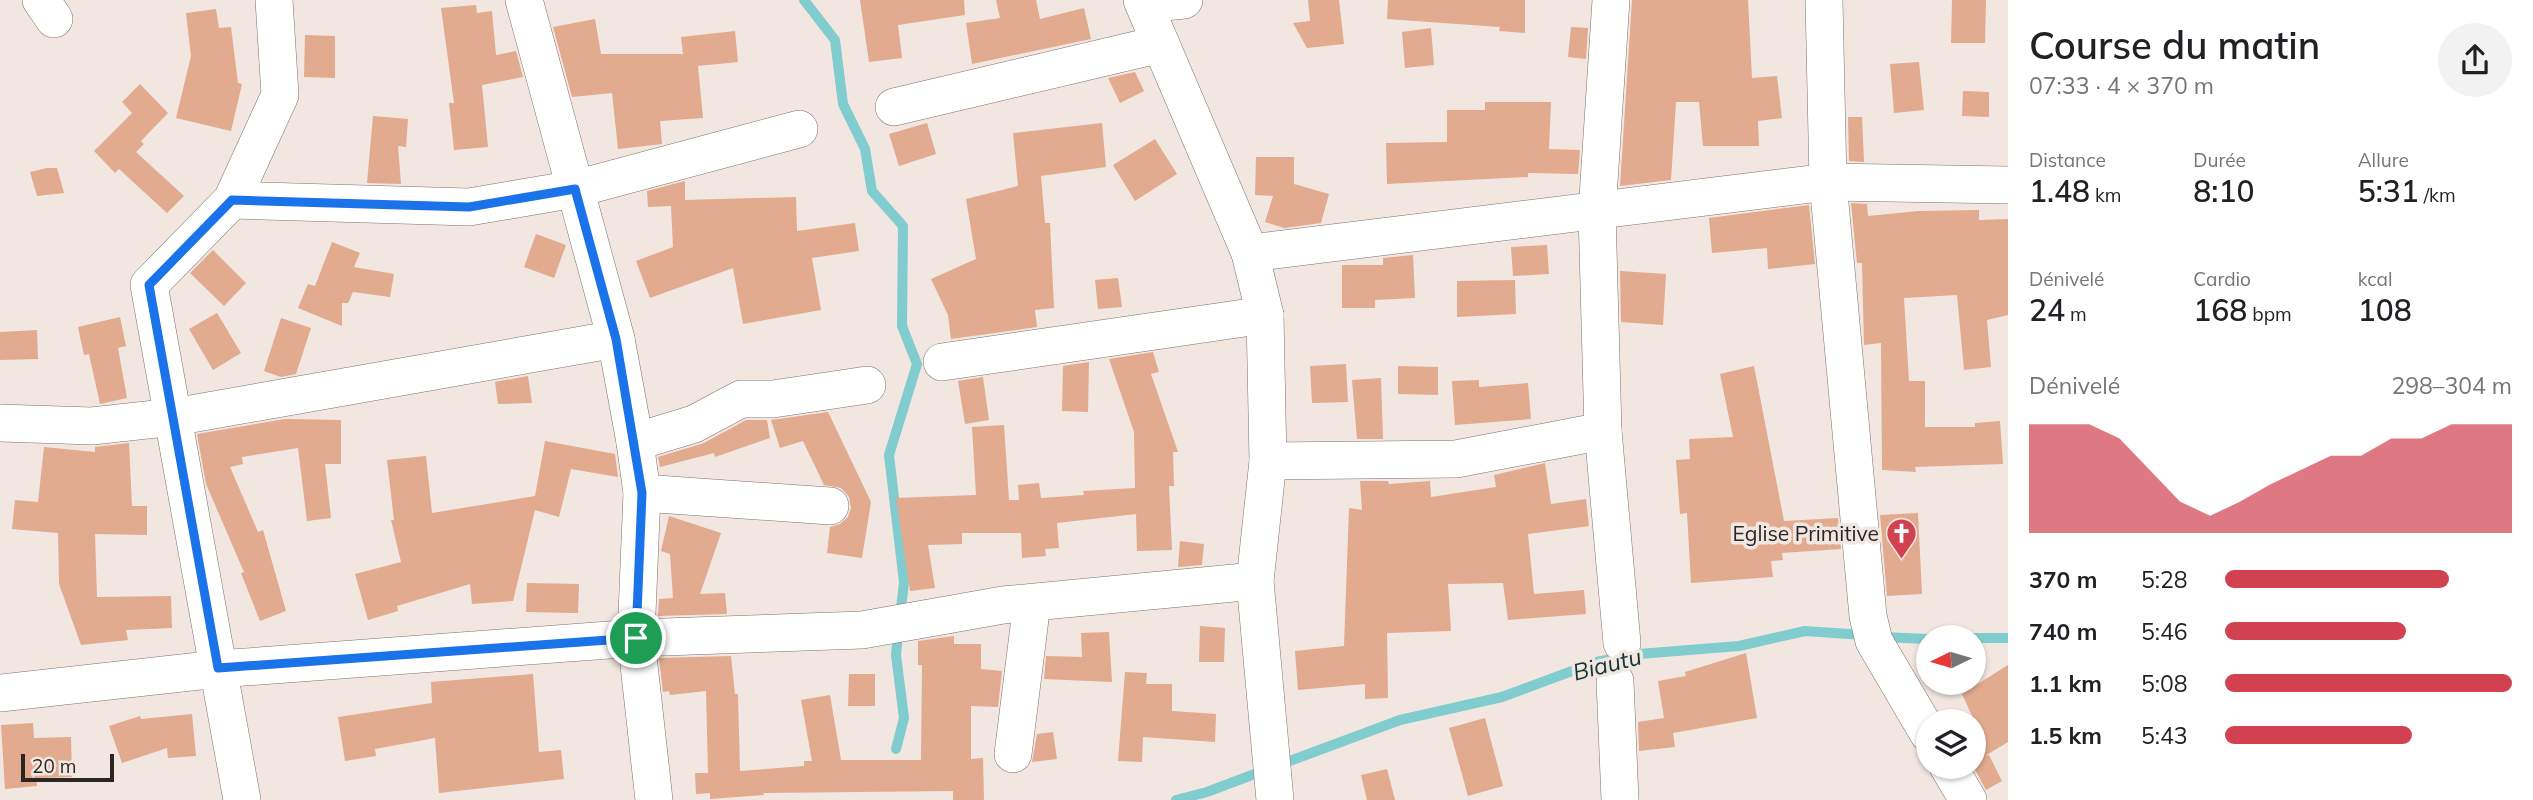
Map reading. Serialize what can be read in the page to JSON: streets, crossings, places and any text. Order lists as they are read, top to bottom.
{
  "water": ["Biautu"],
  "places": {
    "church": ["Eglise Primitive"]
  },
  "scale_bar": "20 m",
  "north": "left",
  "page": {
    "heading": ["Course du matin", "07:33 · 4 × 370 m"],
    "stats": [
      ["Distance", "1.48 km"],
      ["Durée", "8:10"],
      ["Allure", "5:31 /km"],
      ["Dénivelé", "24 m"],
      ["Cardio", "168 bpm"],
      ["kcal", "108"]
    ],
    "chart": ["Dénivelé", "298–304 m"],
    "list": [
      {
        "name": "370 m",
        "note": "5:28"
      },
      {
        "name": "740 m",
        "note": "5:46"
      },
      {
        "name": "1.1 km",
        "note": "5:08"
      },
      {
        "name": "1.5 km",
        "note": "5:43"
      }
    ],
    "scale": "20 m"
  }
}
